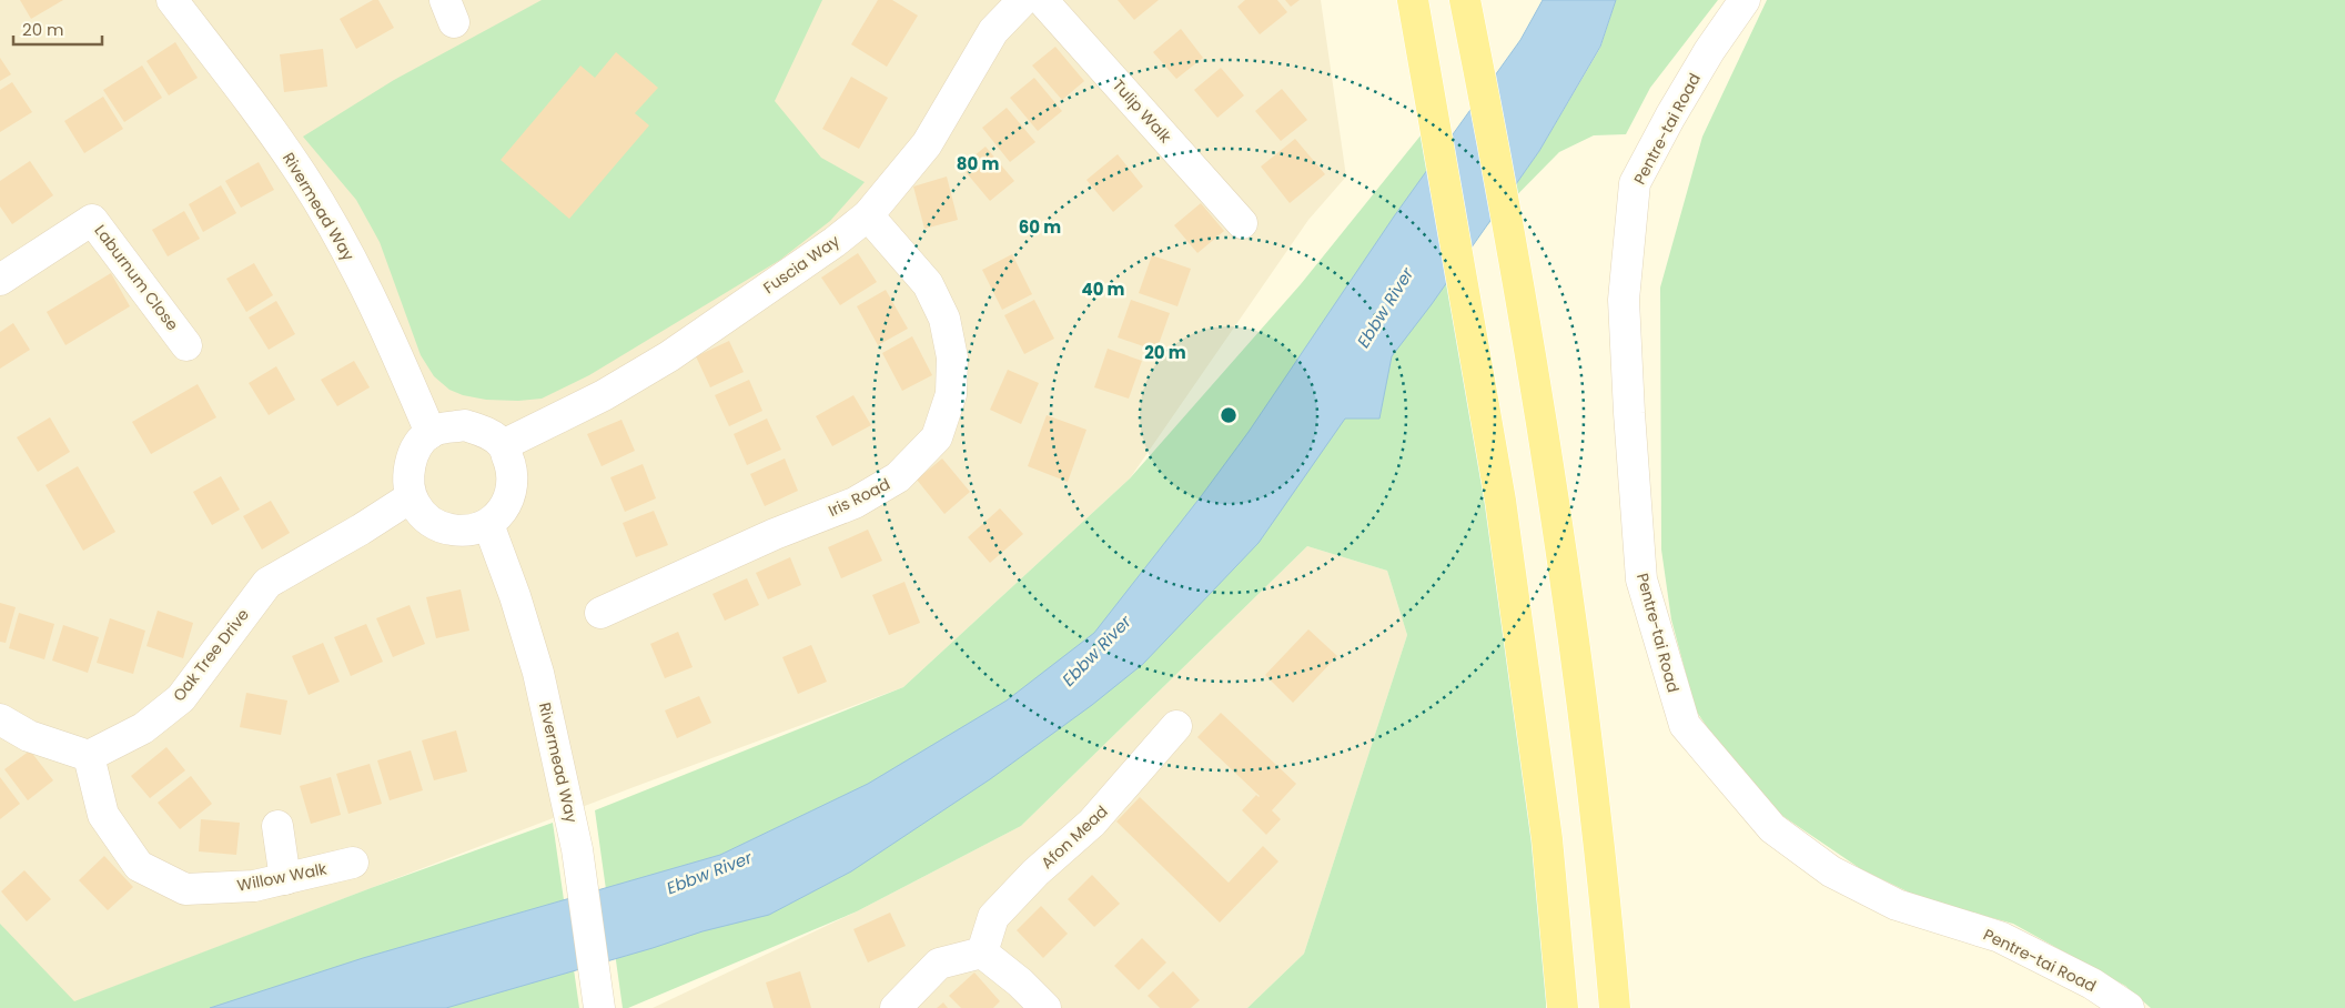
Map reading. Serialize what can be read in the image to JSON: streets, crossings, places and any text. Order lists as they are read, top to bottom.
{
  "streets": {
    "street": [
      "Tulip Walk",
      "Pentre-tai Road",
      "Rivermead Way",
      "Fuscia Way",
      "Laburnum Close",
      "Iris Road",
      "Oak Tree Drive",
      "Afon Mead",
      "Willow Walk"
    ]
  },
  "crossings": [
    ["Rivermead Way", "Fuscia Way"],
    ["Rivermead Way", "Oak Tree Drive"],
    ["Fuscia Way", "Iris Road"],
    ["Fuscia Way", "Oak Tree Drive"],
    ["Oak Tree Drive", "Willow Walk"]
  ],
  "water": ["Ebbw River"],
  "scale_bar": "20 m",
  "rings": [
    "80 m",
    "60 m",
    "40 m",
    "20 m"
  ]
}
